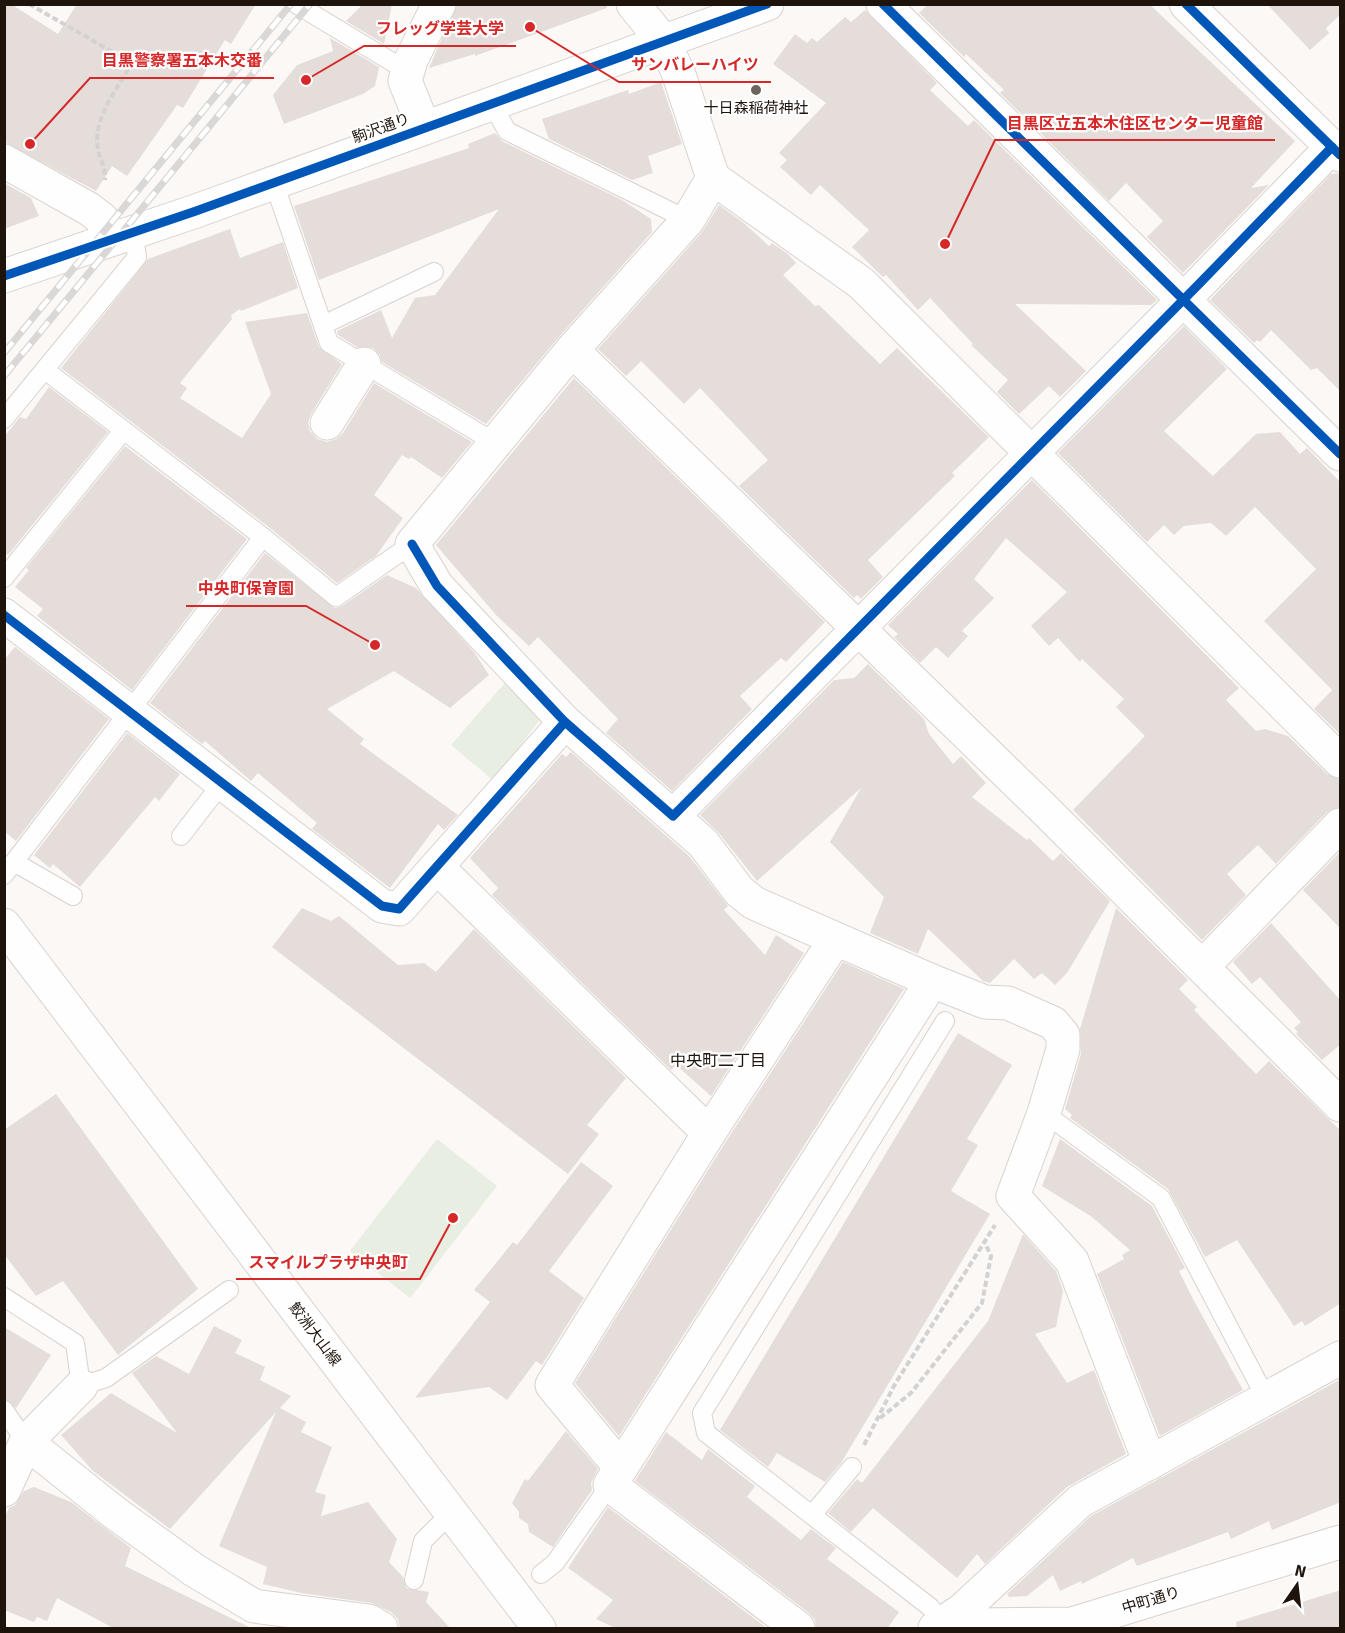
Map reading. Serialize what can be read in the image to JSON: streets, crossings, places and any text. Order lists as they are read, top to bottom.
{
  "streets": {
    "street": ["駒沢通り", "鮫洲大山線", "中町通り"]
  },
  "districts": ["中央町二丁目"],
  "places": [
    "サンバレーハイツ",
    "フレッグ学芸大学",
    "十日森稲荷神社",
    "目黒警察署五本木交番",
    "目黒区立五本木住区センター児童館",
    "中央町保育園",
    "スマイルプラザ中央町"
  ],
  "north": "top"
}
